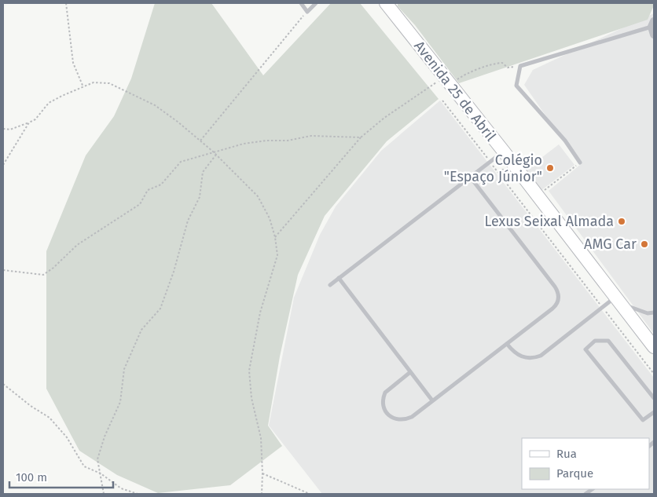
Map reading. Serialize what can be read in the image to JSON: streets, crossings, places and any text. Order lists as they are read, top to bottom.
{
  "streets": {
    "main road": ["Avenida 25 de Abril"]
  },
  "places": ["Colégio \"Espaço Júnior\"", "Lexus Seixal Almada", "AMG Car"],
  "legend": ["Rua", "Parque"],
  "scale_bar": "100 m"
}
